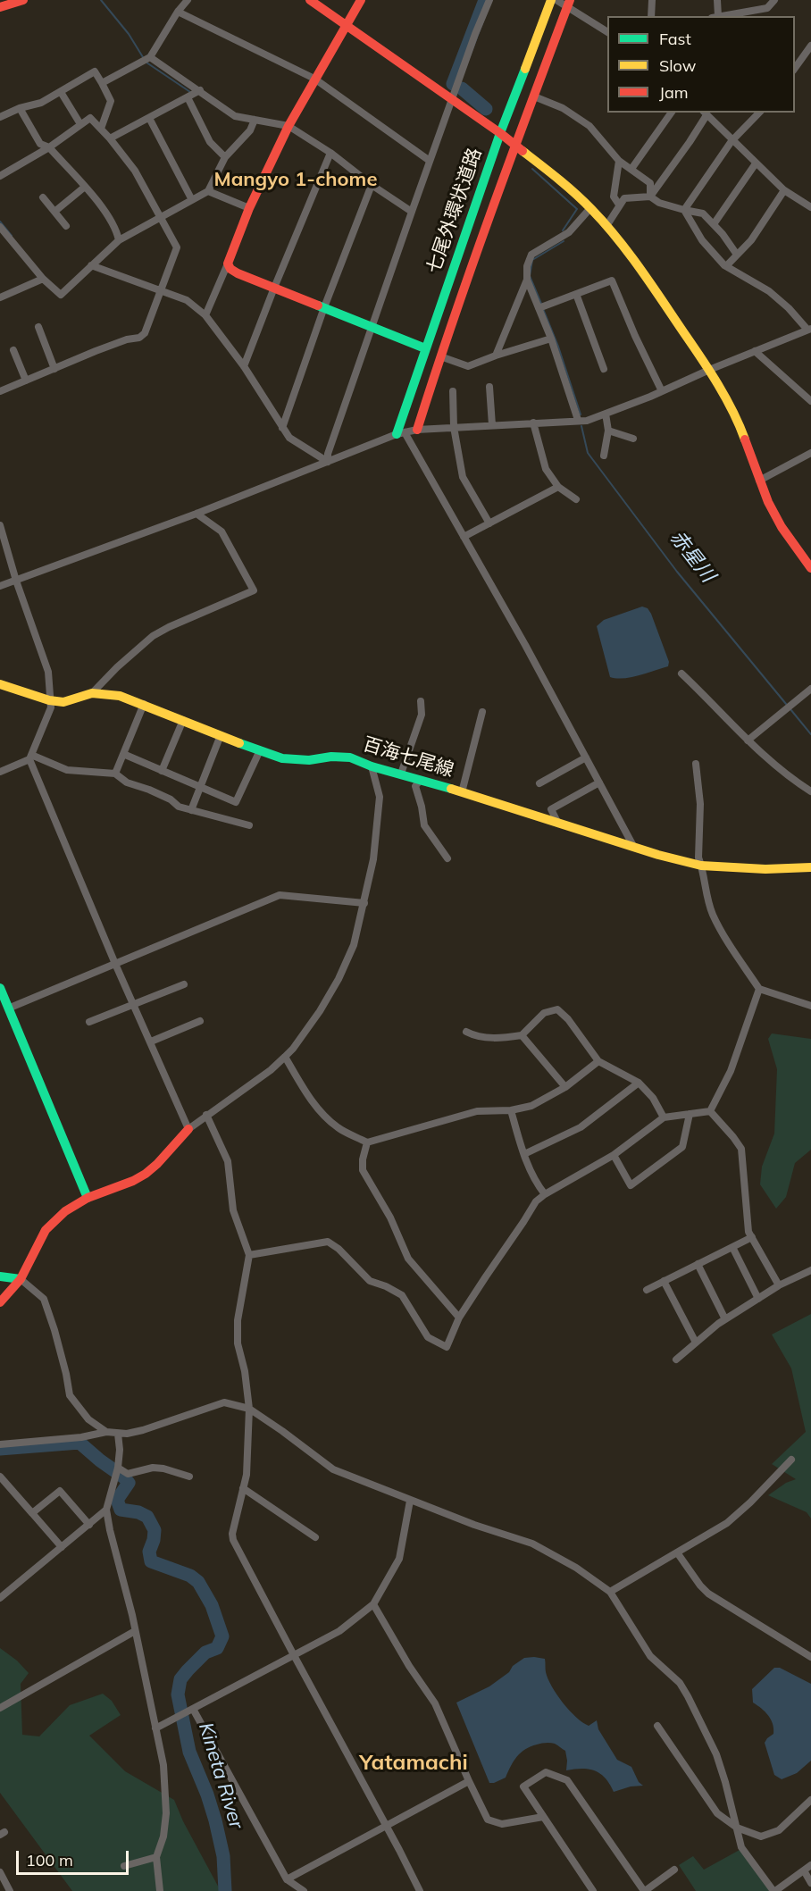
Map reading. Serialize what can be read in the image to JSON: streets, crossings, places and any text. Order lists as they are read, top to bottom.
{
  "streets": {
    "main road": ["七尾外環状道路", "百海七尾線"]
  },
  "districts": ["Mangyo 1-chome", "Yatamachi"],
  "water": ["赤星川", "Kineta River"],
  "legend": ["Fast", "Slow", "Jam"],
  "scale_bar": "100 m"
}
